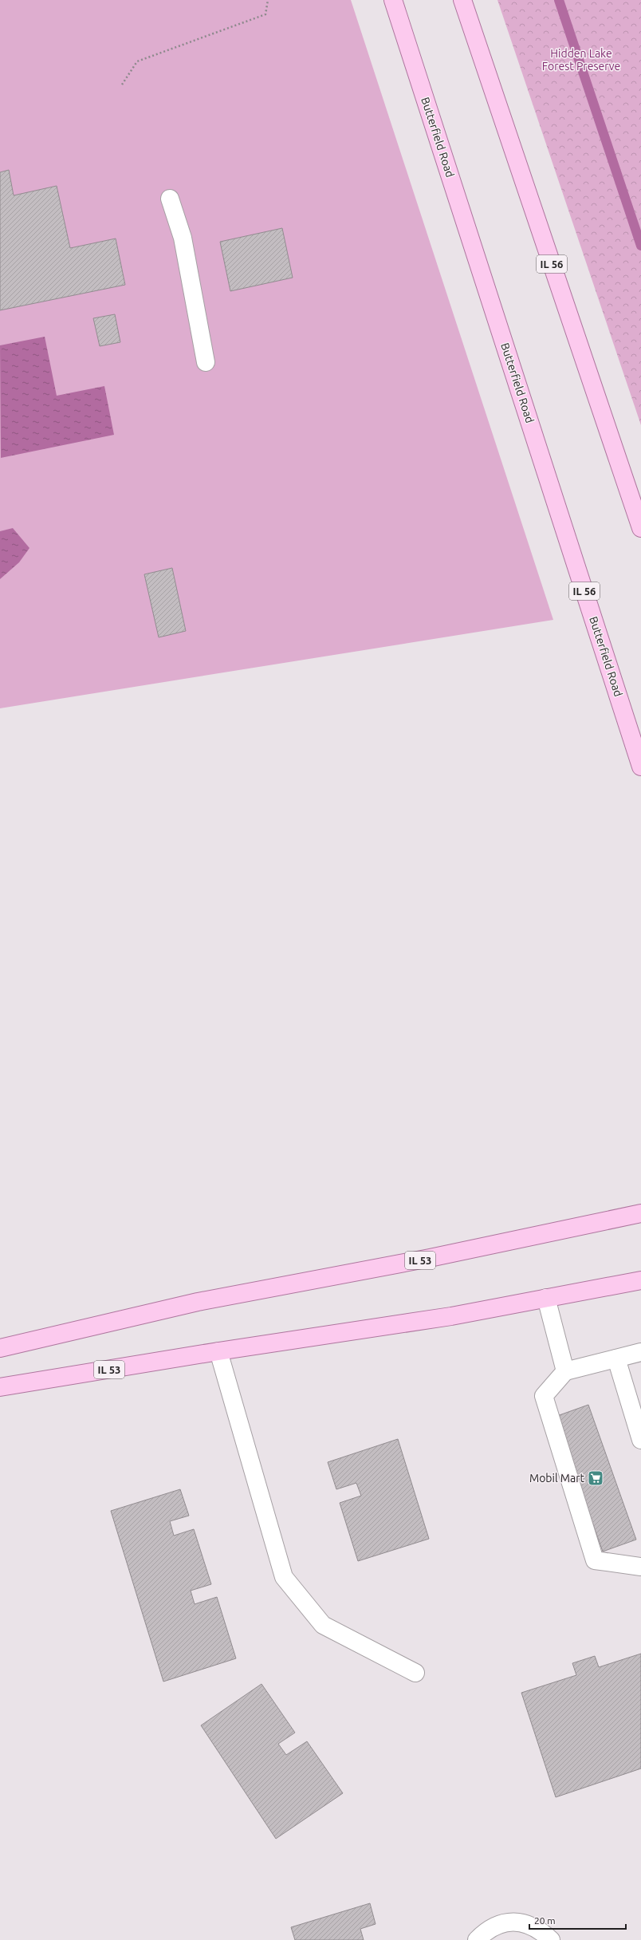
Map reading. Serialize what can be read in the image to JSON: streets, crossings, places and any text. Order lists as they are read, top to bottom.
{
  "streets": {
    "main road": ["Butterfield Road", "IL 56", "IL 53"]
  },
  "parks": ["Hidden Lake Forest Preserve"],
  "places": {
    "supermarket": ["Mobil Mart"]
  },
  "scale_bar": "20 m"
}
